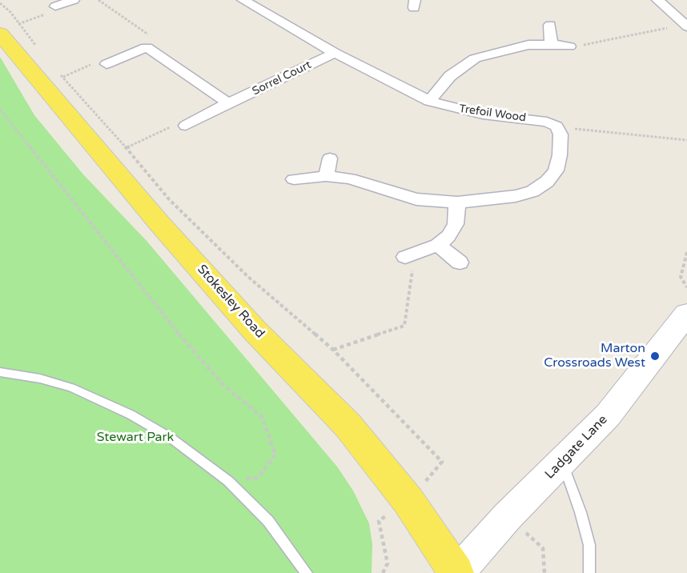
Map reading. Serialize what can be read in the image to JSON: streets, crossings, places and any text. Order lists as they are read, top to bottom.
{
  "streets": {
    "main road": ["Stokesley Road", "Ladgate Lane"],
    "street": ["Sorrel Court", "Trefoil Wood"]
  },
  "crossings": [
    ["Sorrel Court", "Trefoil Wood"],
    ["Stokesley Road", "Ladgate Lane"]
  ],
  "parks": ["Stewart Park"],
  "places": ["Marton Crossroads West"]
}
